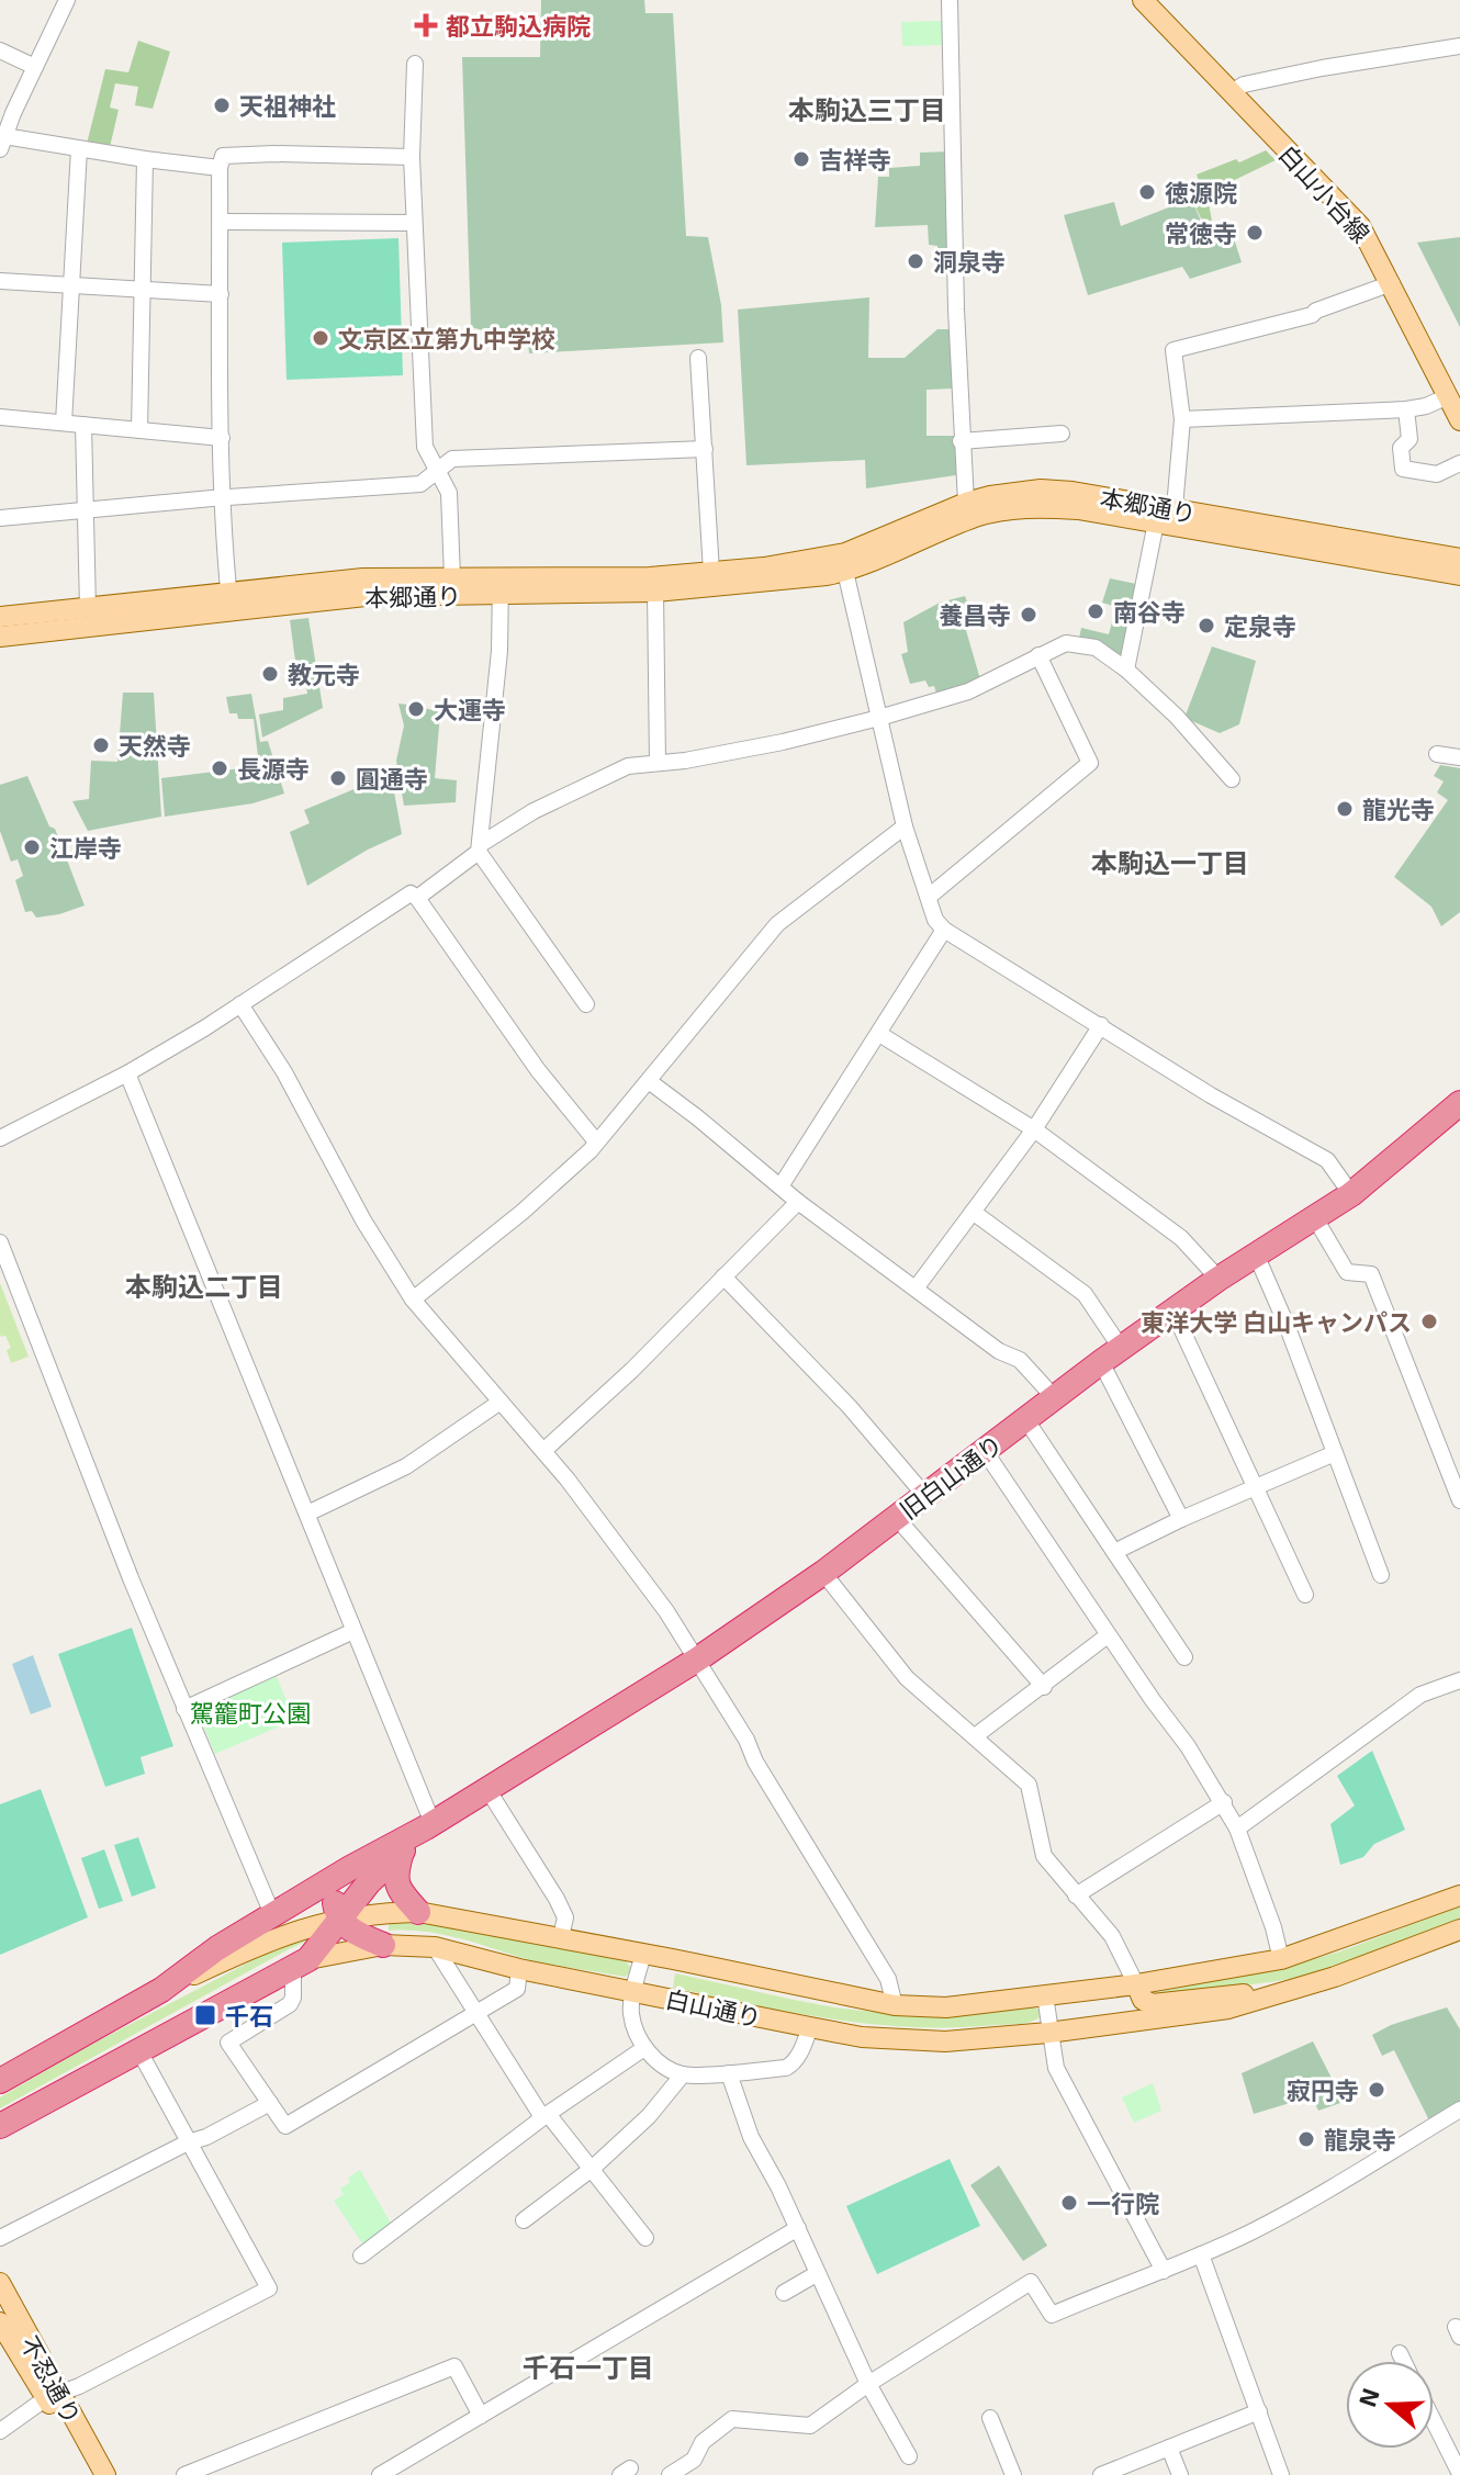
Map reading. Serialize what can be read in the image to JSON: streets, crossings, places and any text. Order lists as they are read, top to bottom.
{
  "streets": {
    "highway": ["旧白山通り", "白山通り"],
    "main road": ["白山小台線", "本郷通り", "不忍通り"]
  },
  "districts": [
    "本駒込三丁目",
    "本駒込一丁目",
    "本駒込二丁目",
    "千石一丁目"
  ],
  "parks": ["駕籠町公園"],
  "places": {
    "health": ["都立駒込病院"],
    "other": [
      "天祖神社",
      "吉祥寺",
      "徳源院",
      "常徳寺",
      "洞泉寺",
      "文京区立第九中学校",
      "南谷寺",
      "養昌寺",
      "定泉寺",
      "教元寺",
      "大運寺",
      "天然寺",
      "長源寺",
      "圓通寺",
      "龍光寺",
      "江岸寺",
      "東洋大学 白山キャンパス",
      "寂円寺",
      "龍泉寺",
      "一行院"
    ],
    "transit": ["千石"]
  },
  "north": "left"
}
